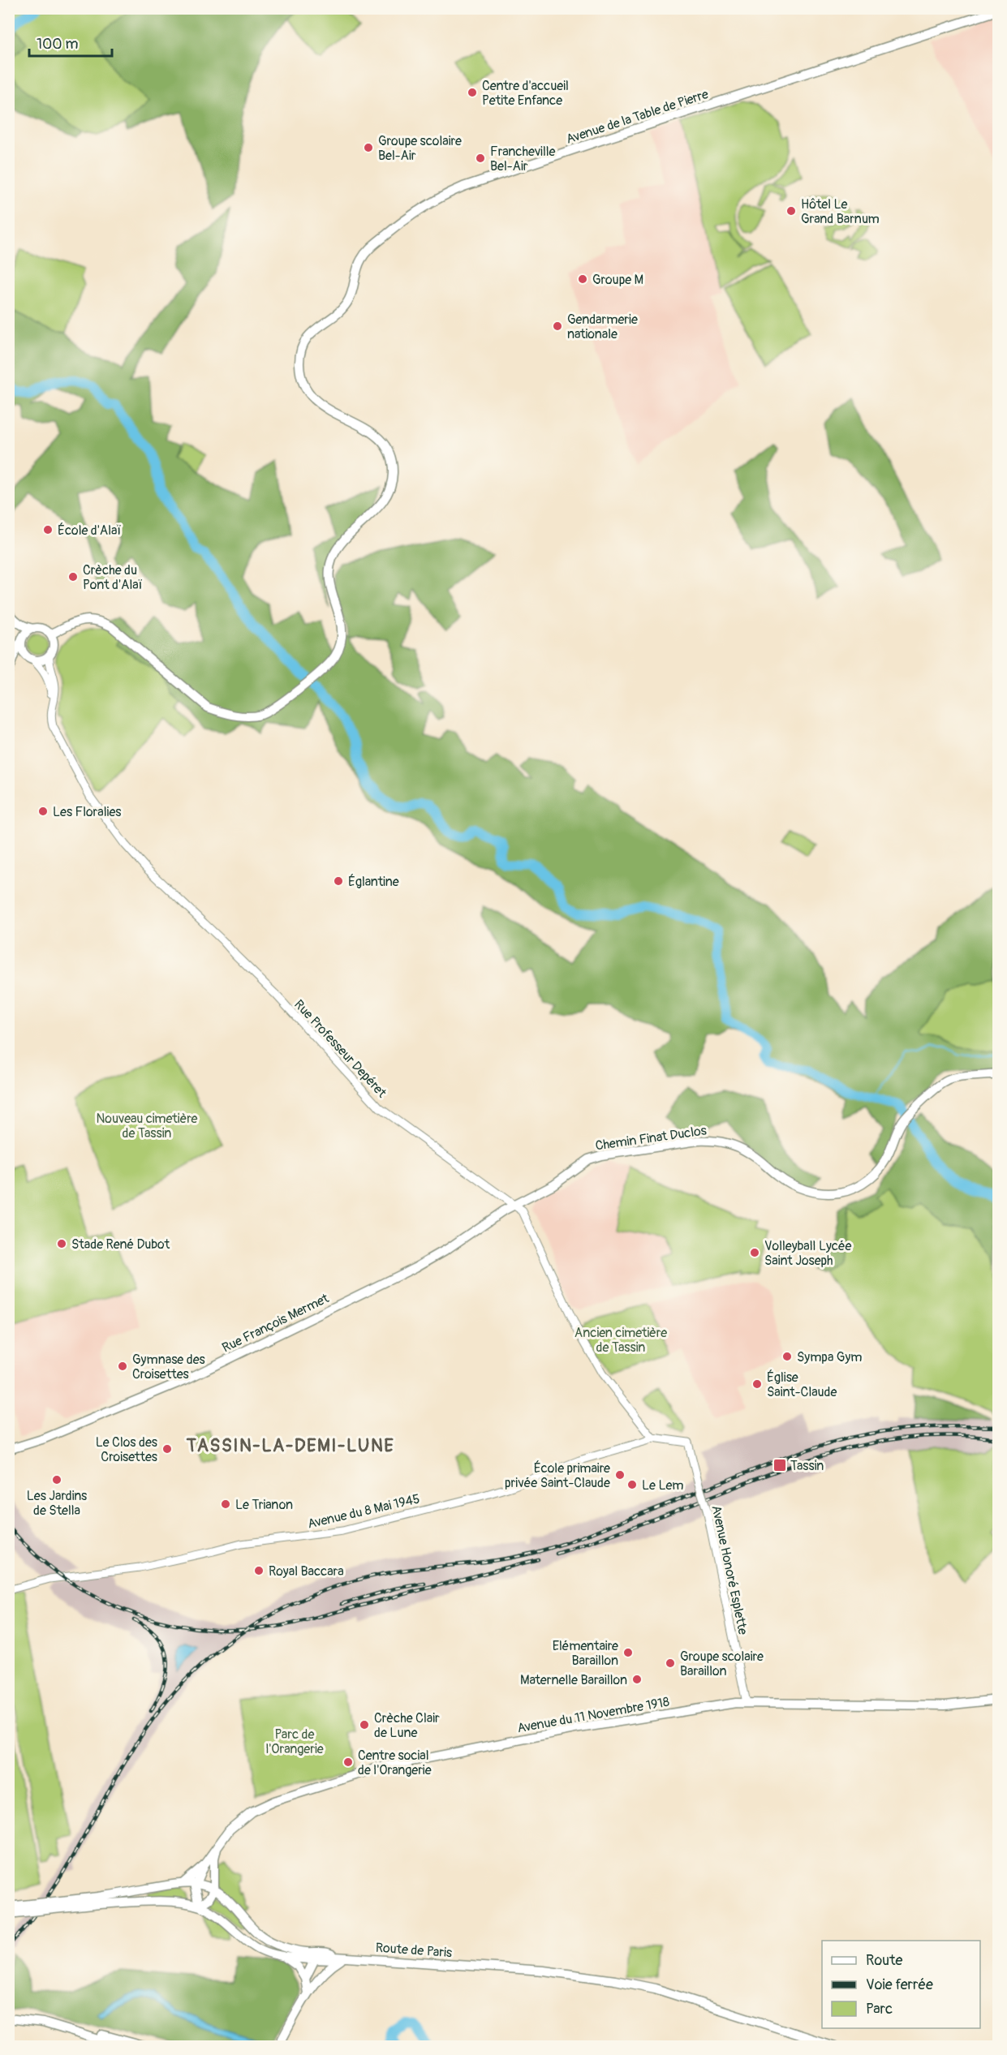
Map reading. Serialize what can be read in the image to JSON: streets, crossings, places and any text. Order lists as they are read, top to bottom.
{
  "streets": {
    "main road": [
      "Avenue de la Table de Pierre",
      "Chemin Finat Duclos",
      "Rue François Mermet",
      "Avenue du 11 Novembre 1918",
      "Route de Paris"
    ],
    "street": ["Rue Professeur Depéret", "Avenue du 8 Mai 1945", "Avenue Honoré Esplette"]
  },
  "crossings": [
    ["Rue Professeur Depéret", "Chemin Finat Duclos"],
    ["Rue Professeur Depéret", "Rue François Mermet"],
    ["Rue Professeur Depéret", "Avenue du 8 Mai 1945"],
    ["Chemin Finat Duclos", "Rue François Mermet"],
    ["Avenue du 8 Mai 1945", "Avenue Honoré Esplette"],
    ["Avenue Honoré Esplette", "Avenue du 11 Novembre 1918"],
    ["Avenue du 11 Novembre 1918", "Route de Paris"]
  ],
  "districts": ["TASSIN-LA-DEMI-LUNE"],
  "parks": ["Nouveau cimetière de Tassin", "Ancien cimetière de Tassin", "Parc de l'Orangerie"],
  "places": {
    "other": [
      "Centre d'accueil Petite Enfance",
      "Groupe scolaire Bel-Air",
      "Francheville Bel-Air",
      "Hôtel Le Grand Barnum",
      "Groupe M",
      "Gendarmerie nationale",
      "École d'Alaï",
      "Crèche du Pont d'Alaï",
      "Les Floralies",
      "Églantine",
      "Stade René Dubot",
      "Volleyball Lycée Saint Joseph",
      "Sympa Gym",
      "Gymnase des Croisettes",
      "Église Saint-Claude",
      "Le Clos des Croisettes",
      "École primaire privée Saint-Claude",
      "Les Jardins de Stella",
      "Le Lem",
      "Le Trianon",
      "Royal Baccara",
      "Elémentaire Baraillon",
      "Groupe scolaire Baraillon",
      "Maternelle Baraillon",
      "Crèche Clair de Lune",
      "Centre social de l'Orangerie"
    ],
    "transit": ["Tassin"]
  },
  "legend": ["Route", "Voie ferrée", "Parc"],
  "scale_bar": "100 m"
}
